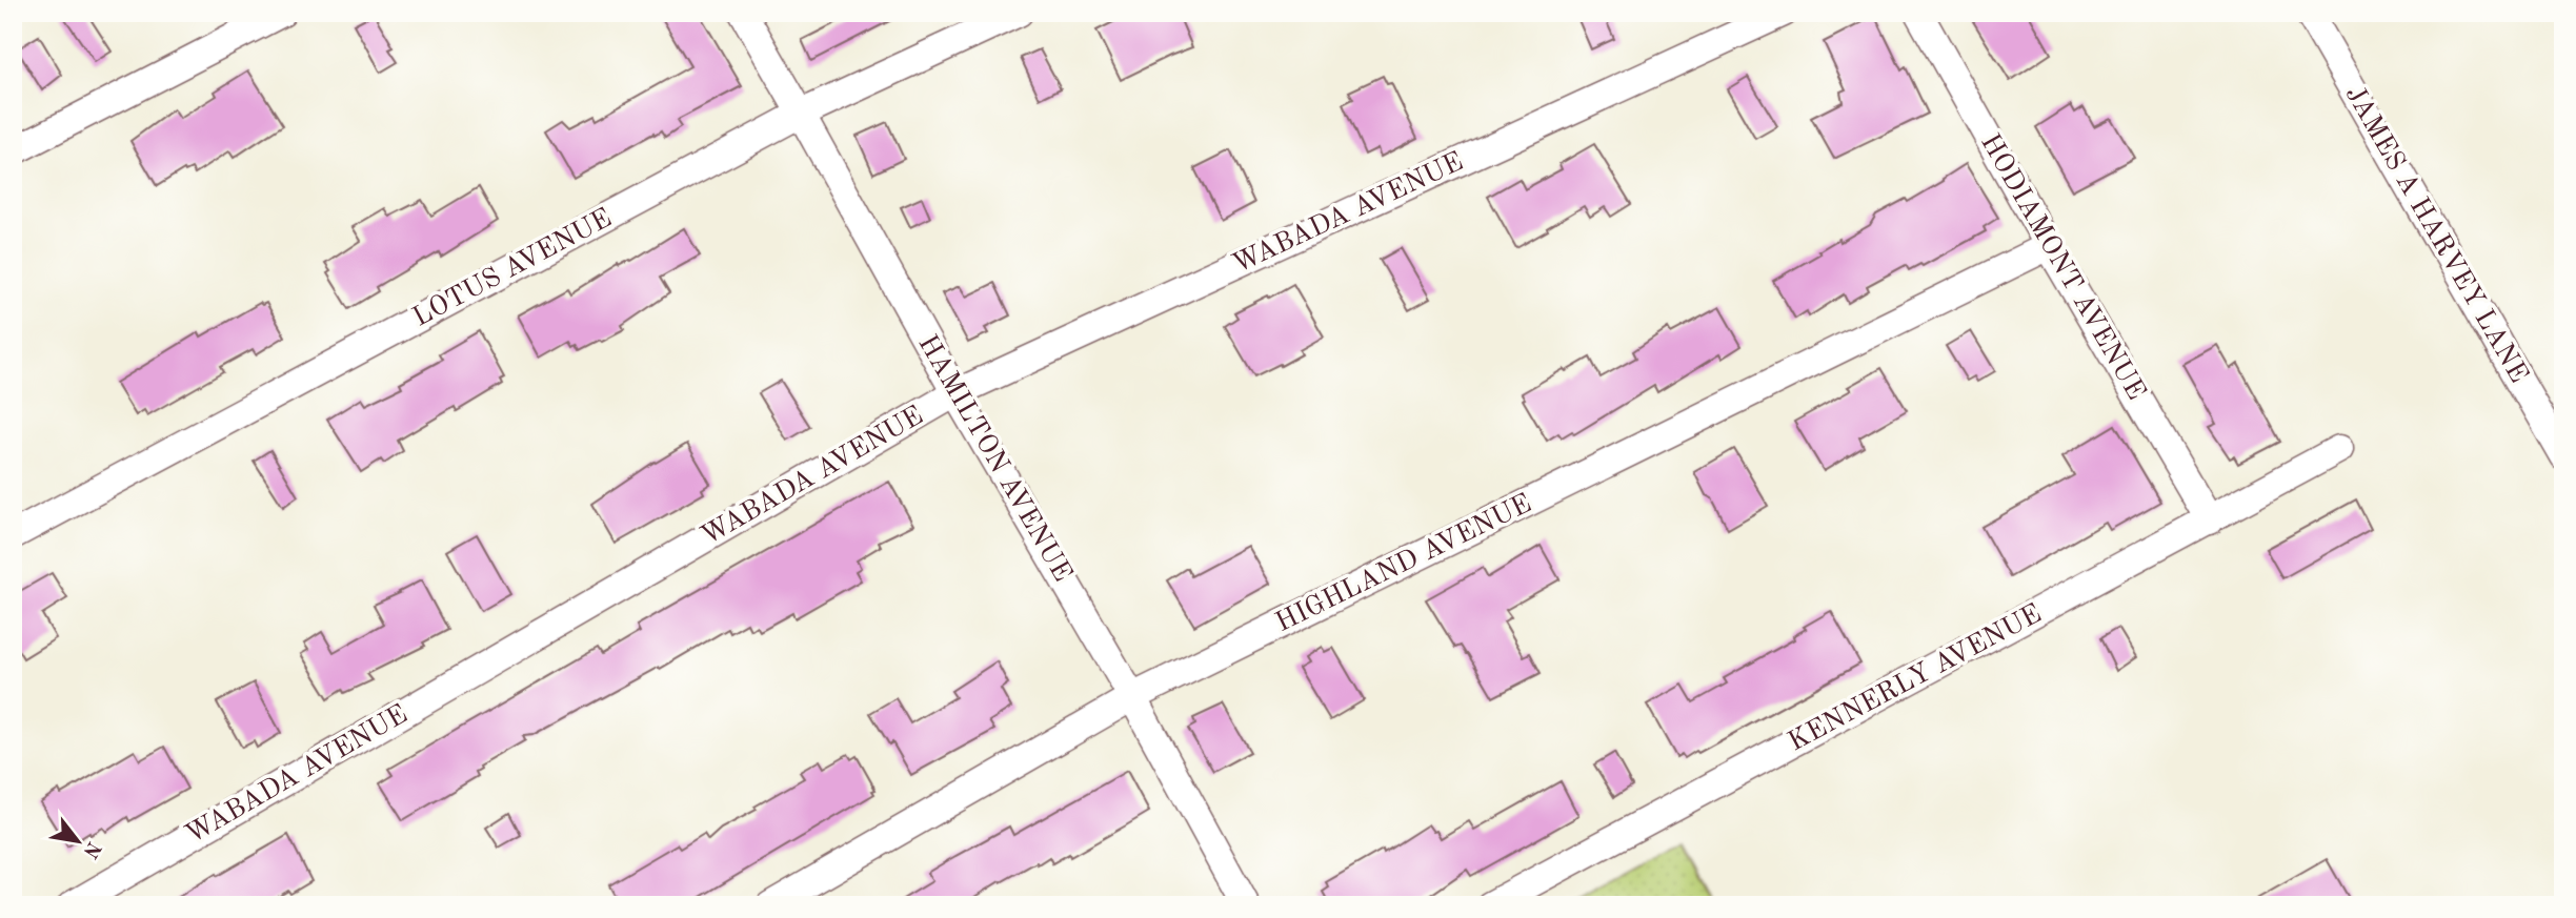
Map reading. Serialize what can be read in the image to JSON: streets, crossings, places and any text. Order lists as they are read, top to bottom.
{
  "streets": {
    "street": [
      "WABADA AVENUE",
      "JAMES A HARVEY LANE",
      "HODIAMONT AVENUE",
      "LOTUS AVENUE",
      "HAMILTON AVENUE",
      "HIGHLAND AVENUE",
      "KENNERLY AVENUE"
    ]
  },
  "crossings": [
    ["WABADA AVENUE", "HAMILTON AVENUE"],
    ["HODIAMONT AVENUE", "HIGHLAND AVENUE"],
    ["HODIAMONT AVENUE", "KENNERLY AVENUE"],
    ["LOTUS AVENUE", "HAMILTON AVENUE"],
    ["HAMILTON AVENUE", "HIGHLAND AVENUE"]
  ],
  "north": "bottom right"
}
